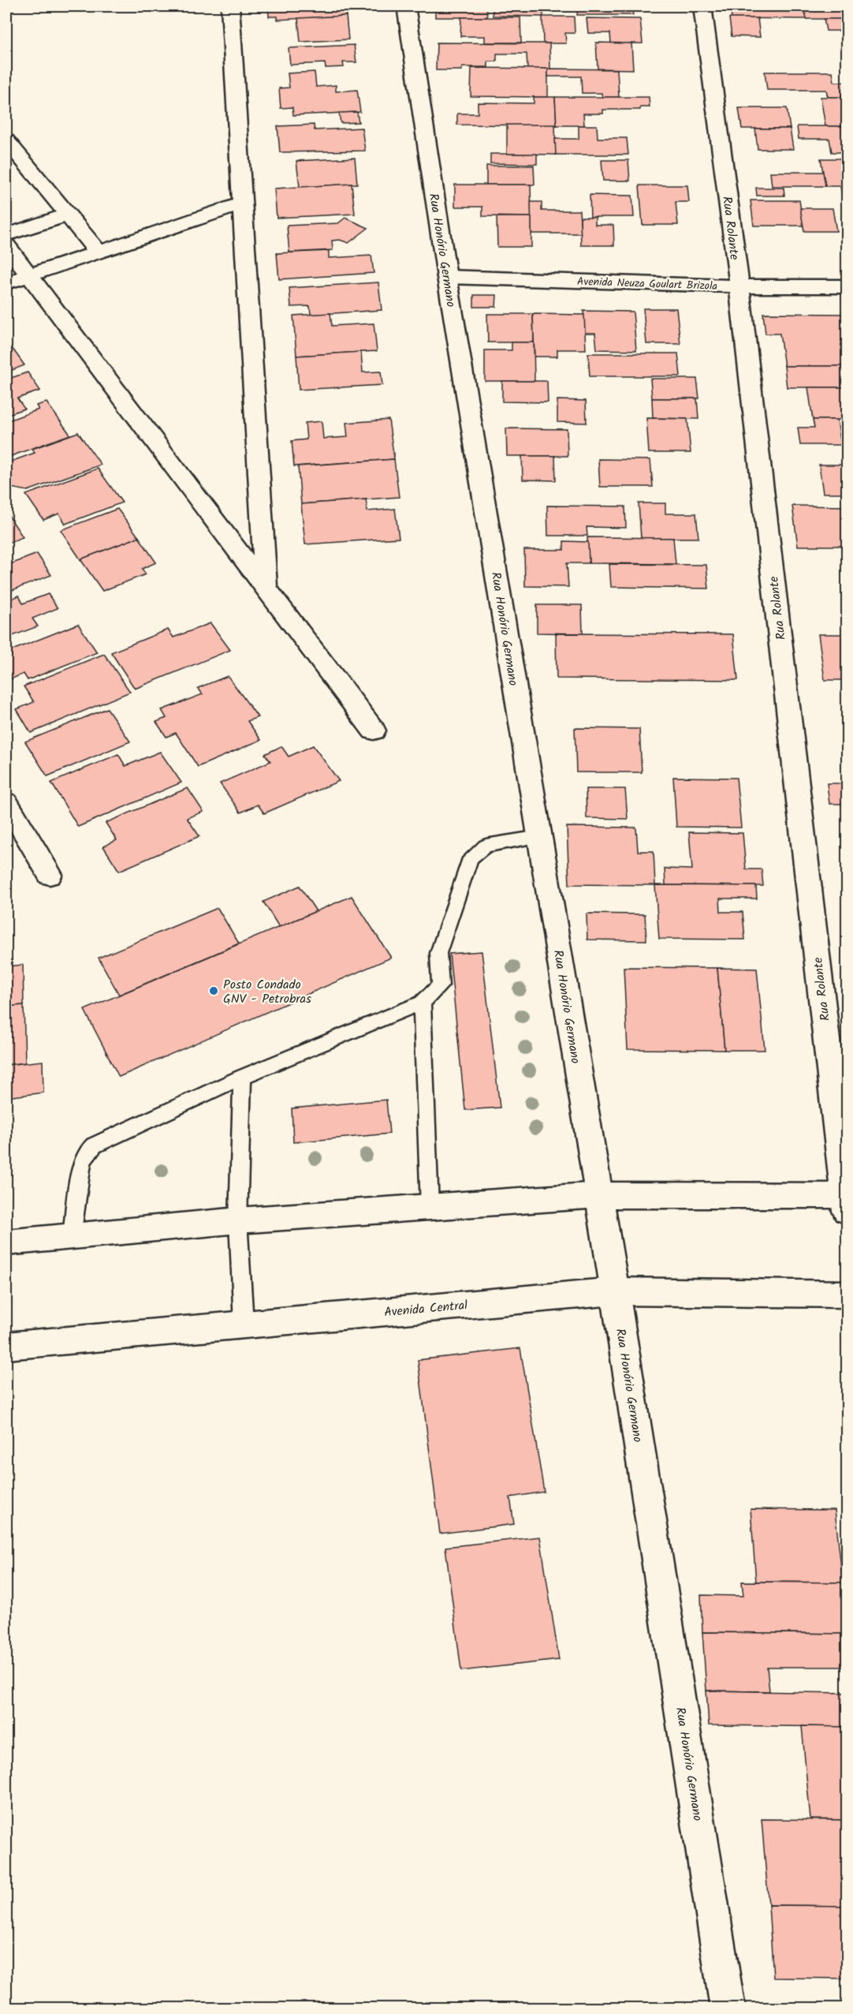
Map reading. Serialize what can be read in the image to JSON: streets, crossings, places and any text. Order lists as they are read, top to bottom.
{
  "streets": {
    "street": [
      "Rua Rolante",
      "Rua Honório Germano",
      "Avenida Neuza Goulart Brizola",
      "Avenida Central"
    ]
  },
  "crossings": [
    ["Rua Rolante", "Avenida Neuza Goulart Brizola"],
    ["Rua Honório Germano", "Avenida Neuza Goulart Brizola"],
    ["Rua Honório Germano", "Avenida Central"]
  ],
  "places": ["Posto Condado GNV - Petrobras"]
}
